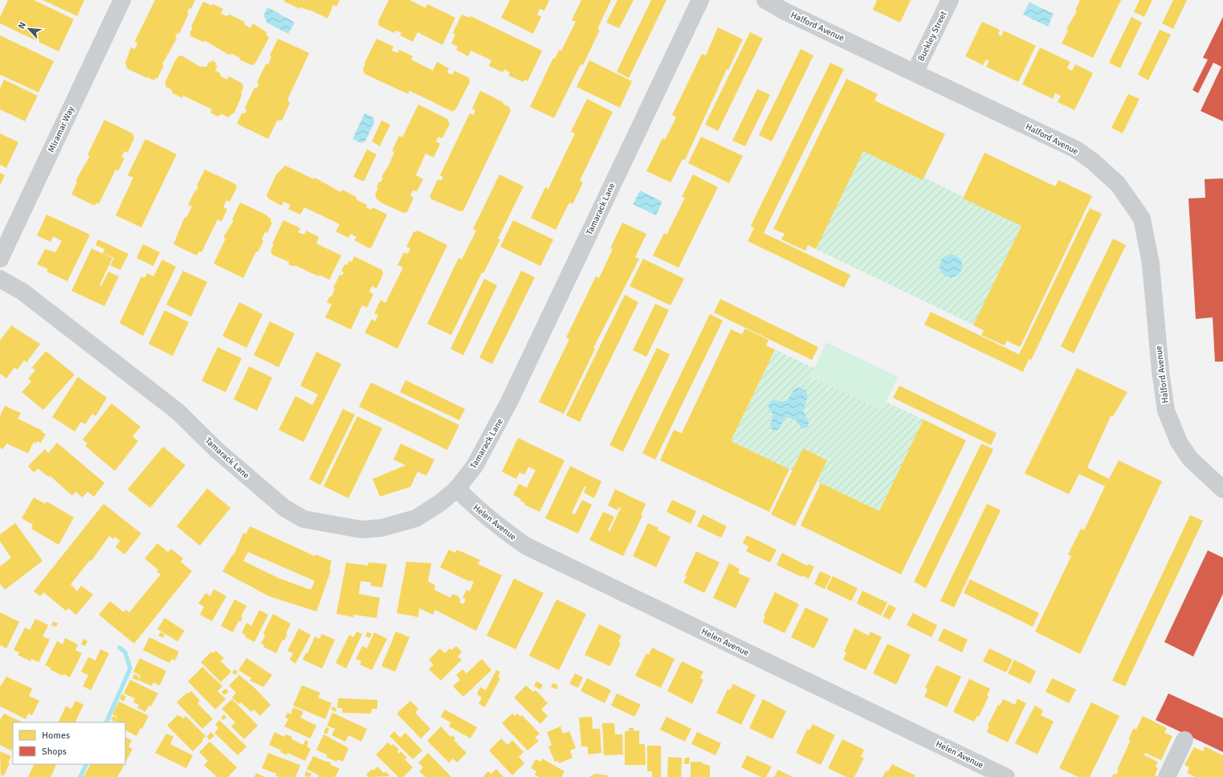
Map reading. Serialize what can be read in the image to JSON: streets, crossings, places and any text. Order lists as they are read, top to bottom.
{
  "streets": {
    "street": [
      "Halford Avenue",
      "Buckley Street",
      "Miramar Way",
      "Tamarack Lane",
      "Helen Avenue"
    ]
  },
  "crossings": [
    ["Halford Avenue", "Buckley Street"],
    ["Tamarack Lane", "Helen Avenue"]
  ],
  "legend": ["Homes", "Shops"],
  "north": "top left"
}
